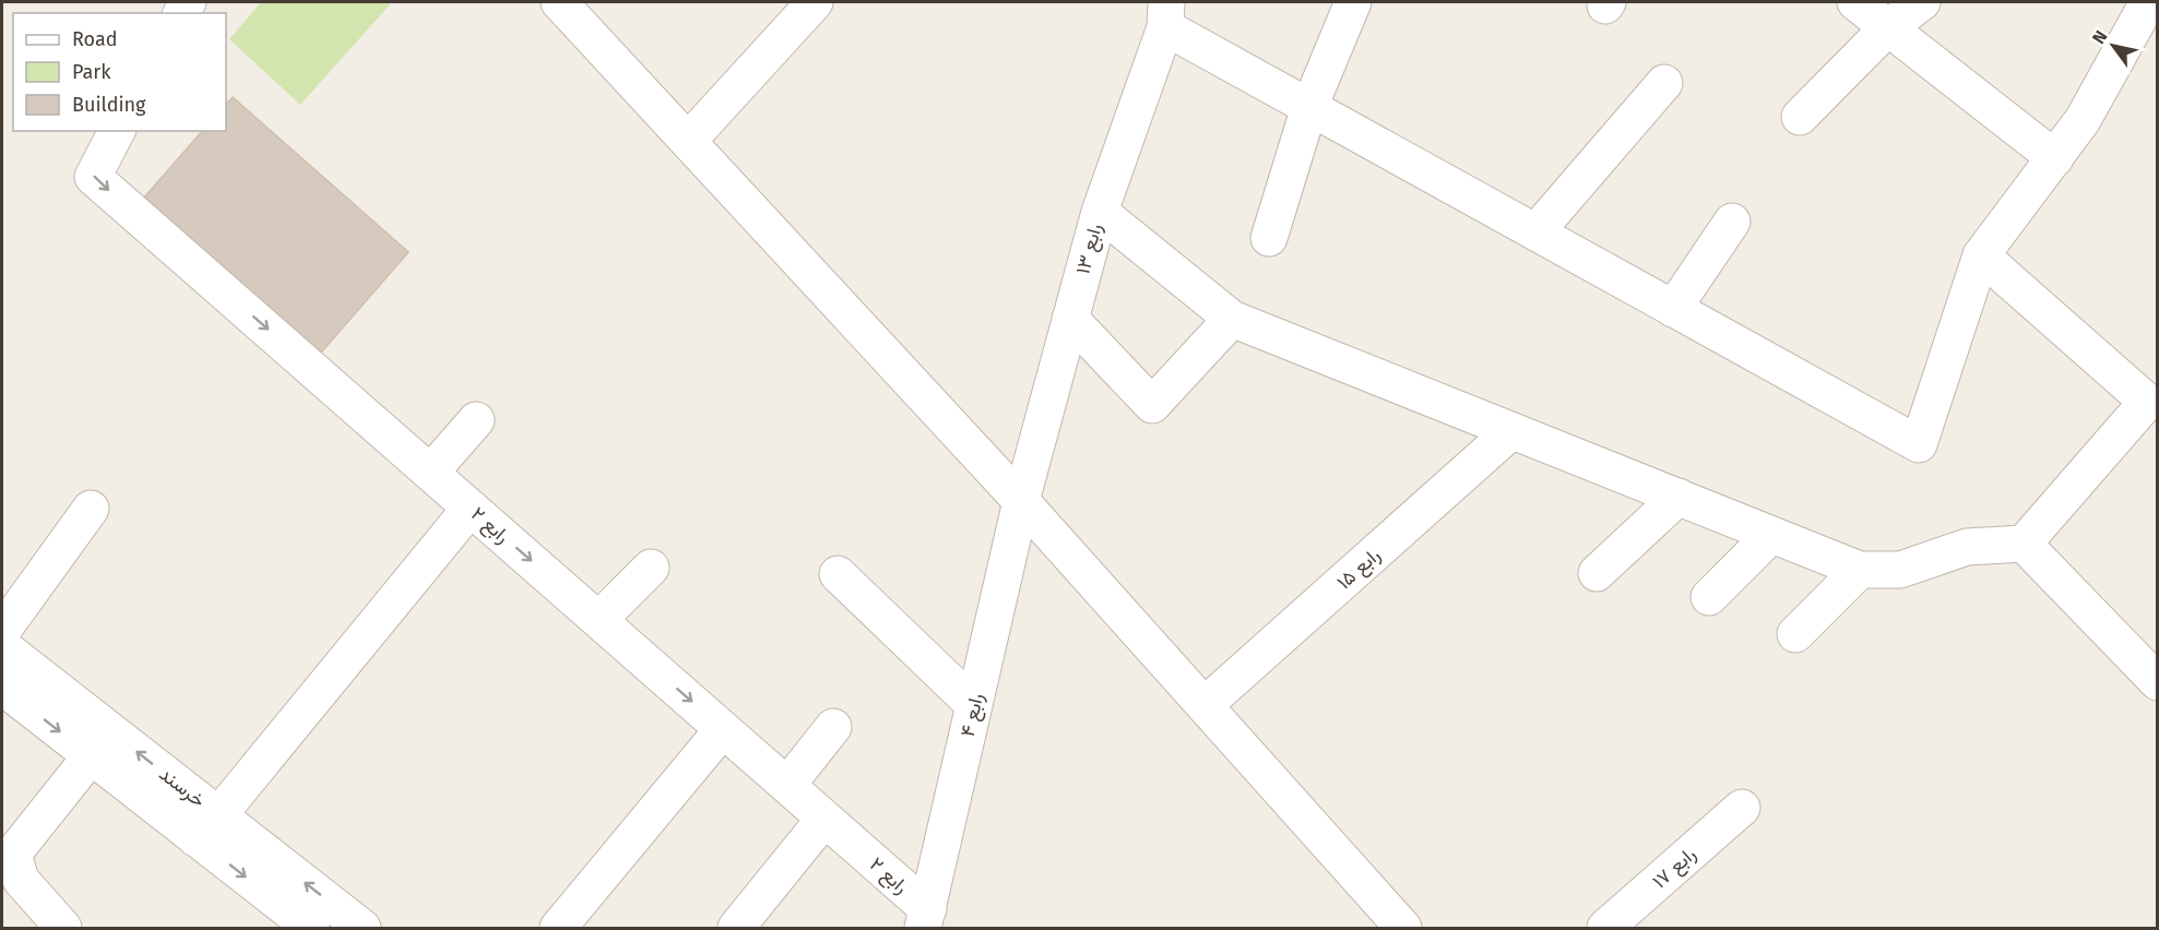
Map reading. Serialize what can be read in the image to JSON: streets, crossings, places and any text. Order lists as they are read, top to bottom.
{
  "streets": {
    "street": [
      "رابع ۱۳",
      "رابع ۲",
      "رابع ۱۵",
      "رابع ۴",
      "خرسند",
      "رابع ۱۷"
    ]
  },
  "crossings": [
    ["رابع ۱۳", "رابع ۴"],
    ["رابع ۲", "رابع ۴"]
  ],
  "one_way": ["رابع ۲"],
  "legend": ["Road", "Park", "Building"],
  "north": "top left"
}
